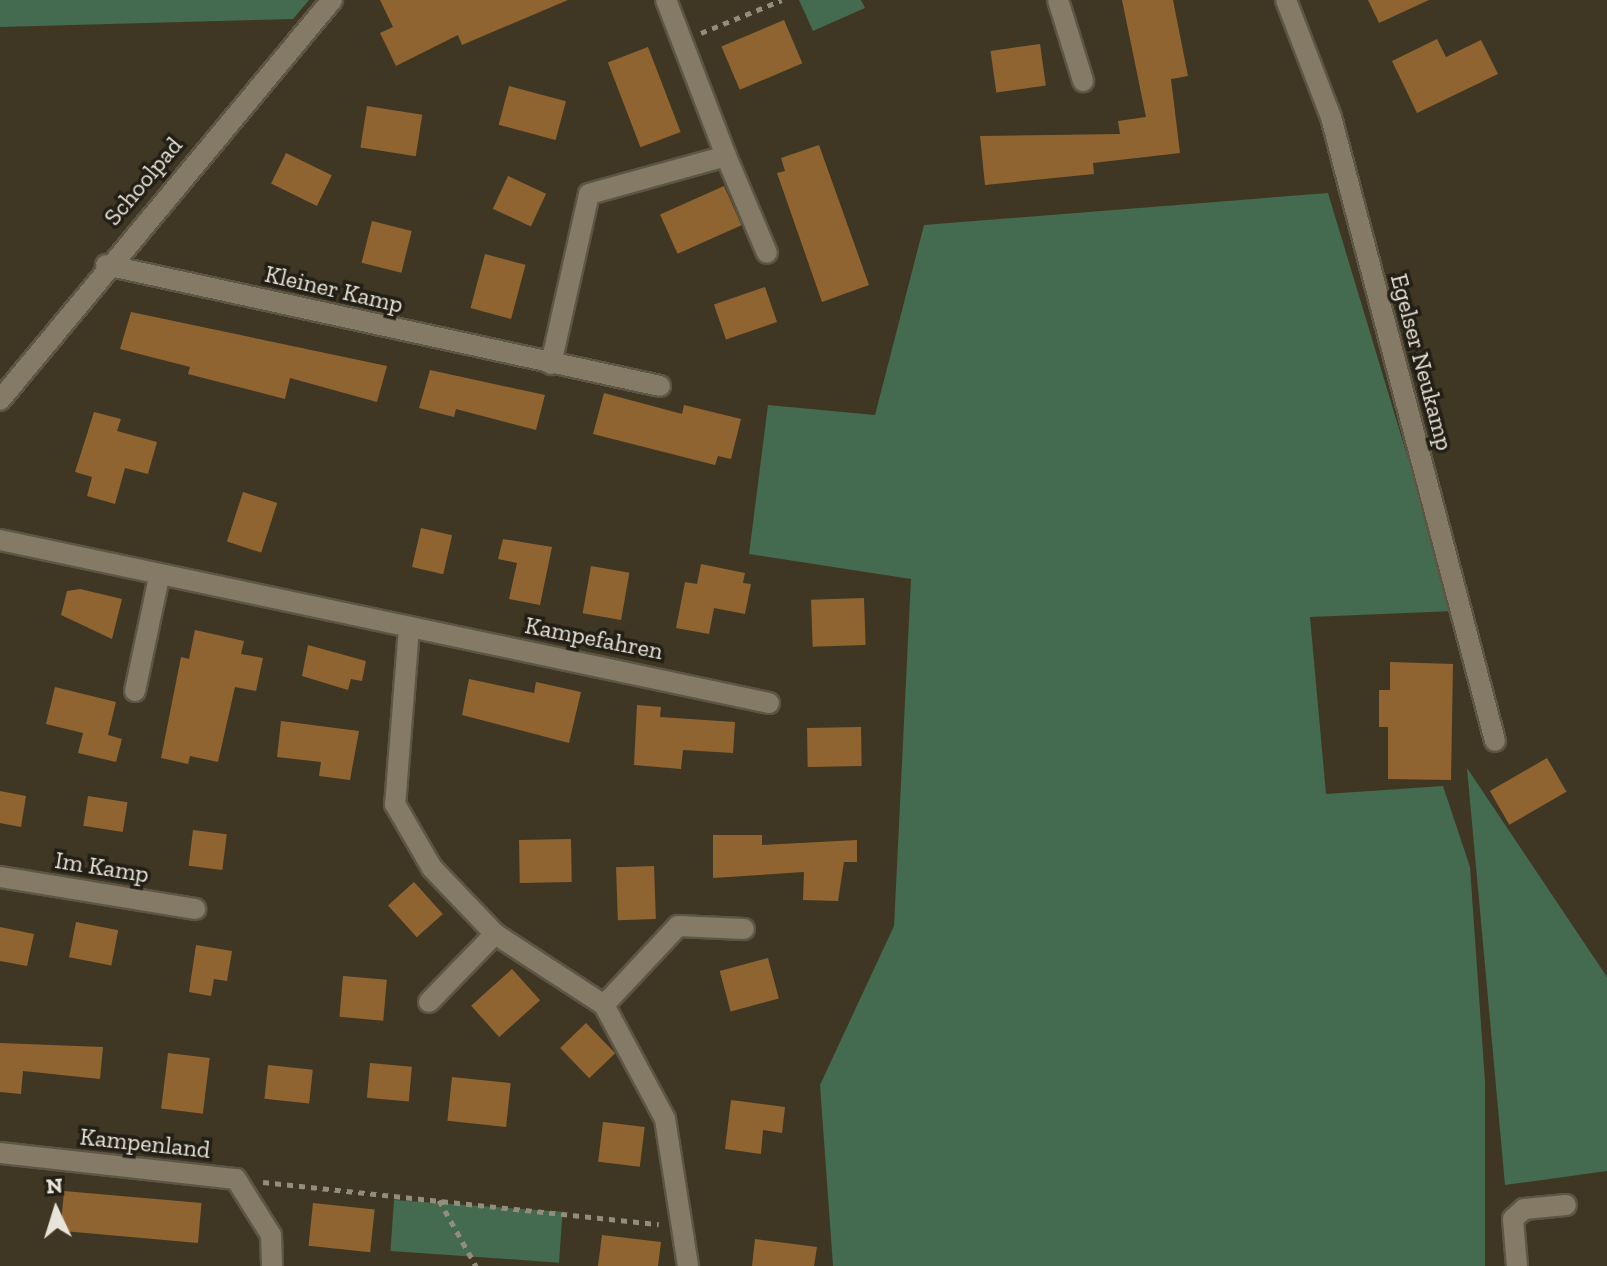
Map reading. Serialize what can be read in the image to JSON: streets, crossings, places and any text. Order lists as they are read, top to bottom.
{
  "streets": {
    "street": [
      "Schoolpad",
      "Kleiner Kamp",
      "Egelser Neukamp",
      "Kampefahren",
      "Im Kamp",
      "Kampenland"
    ]
  },
  "crossings": [
    ["Schoolpad", "Kleiner Kamp"]
  ],
  "north": "top"
}
